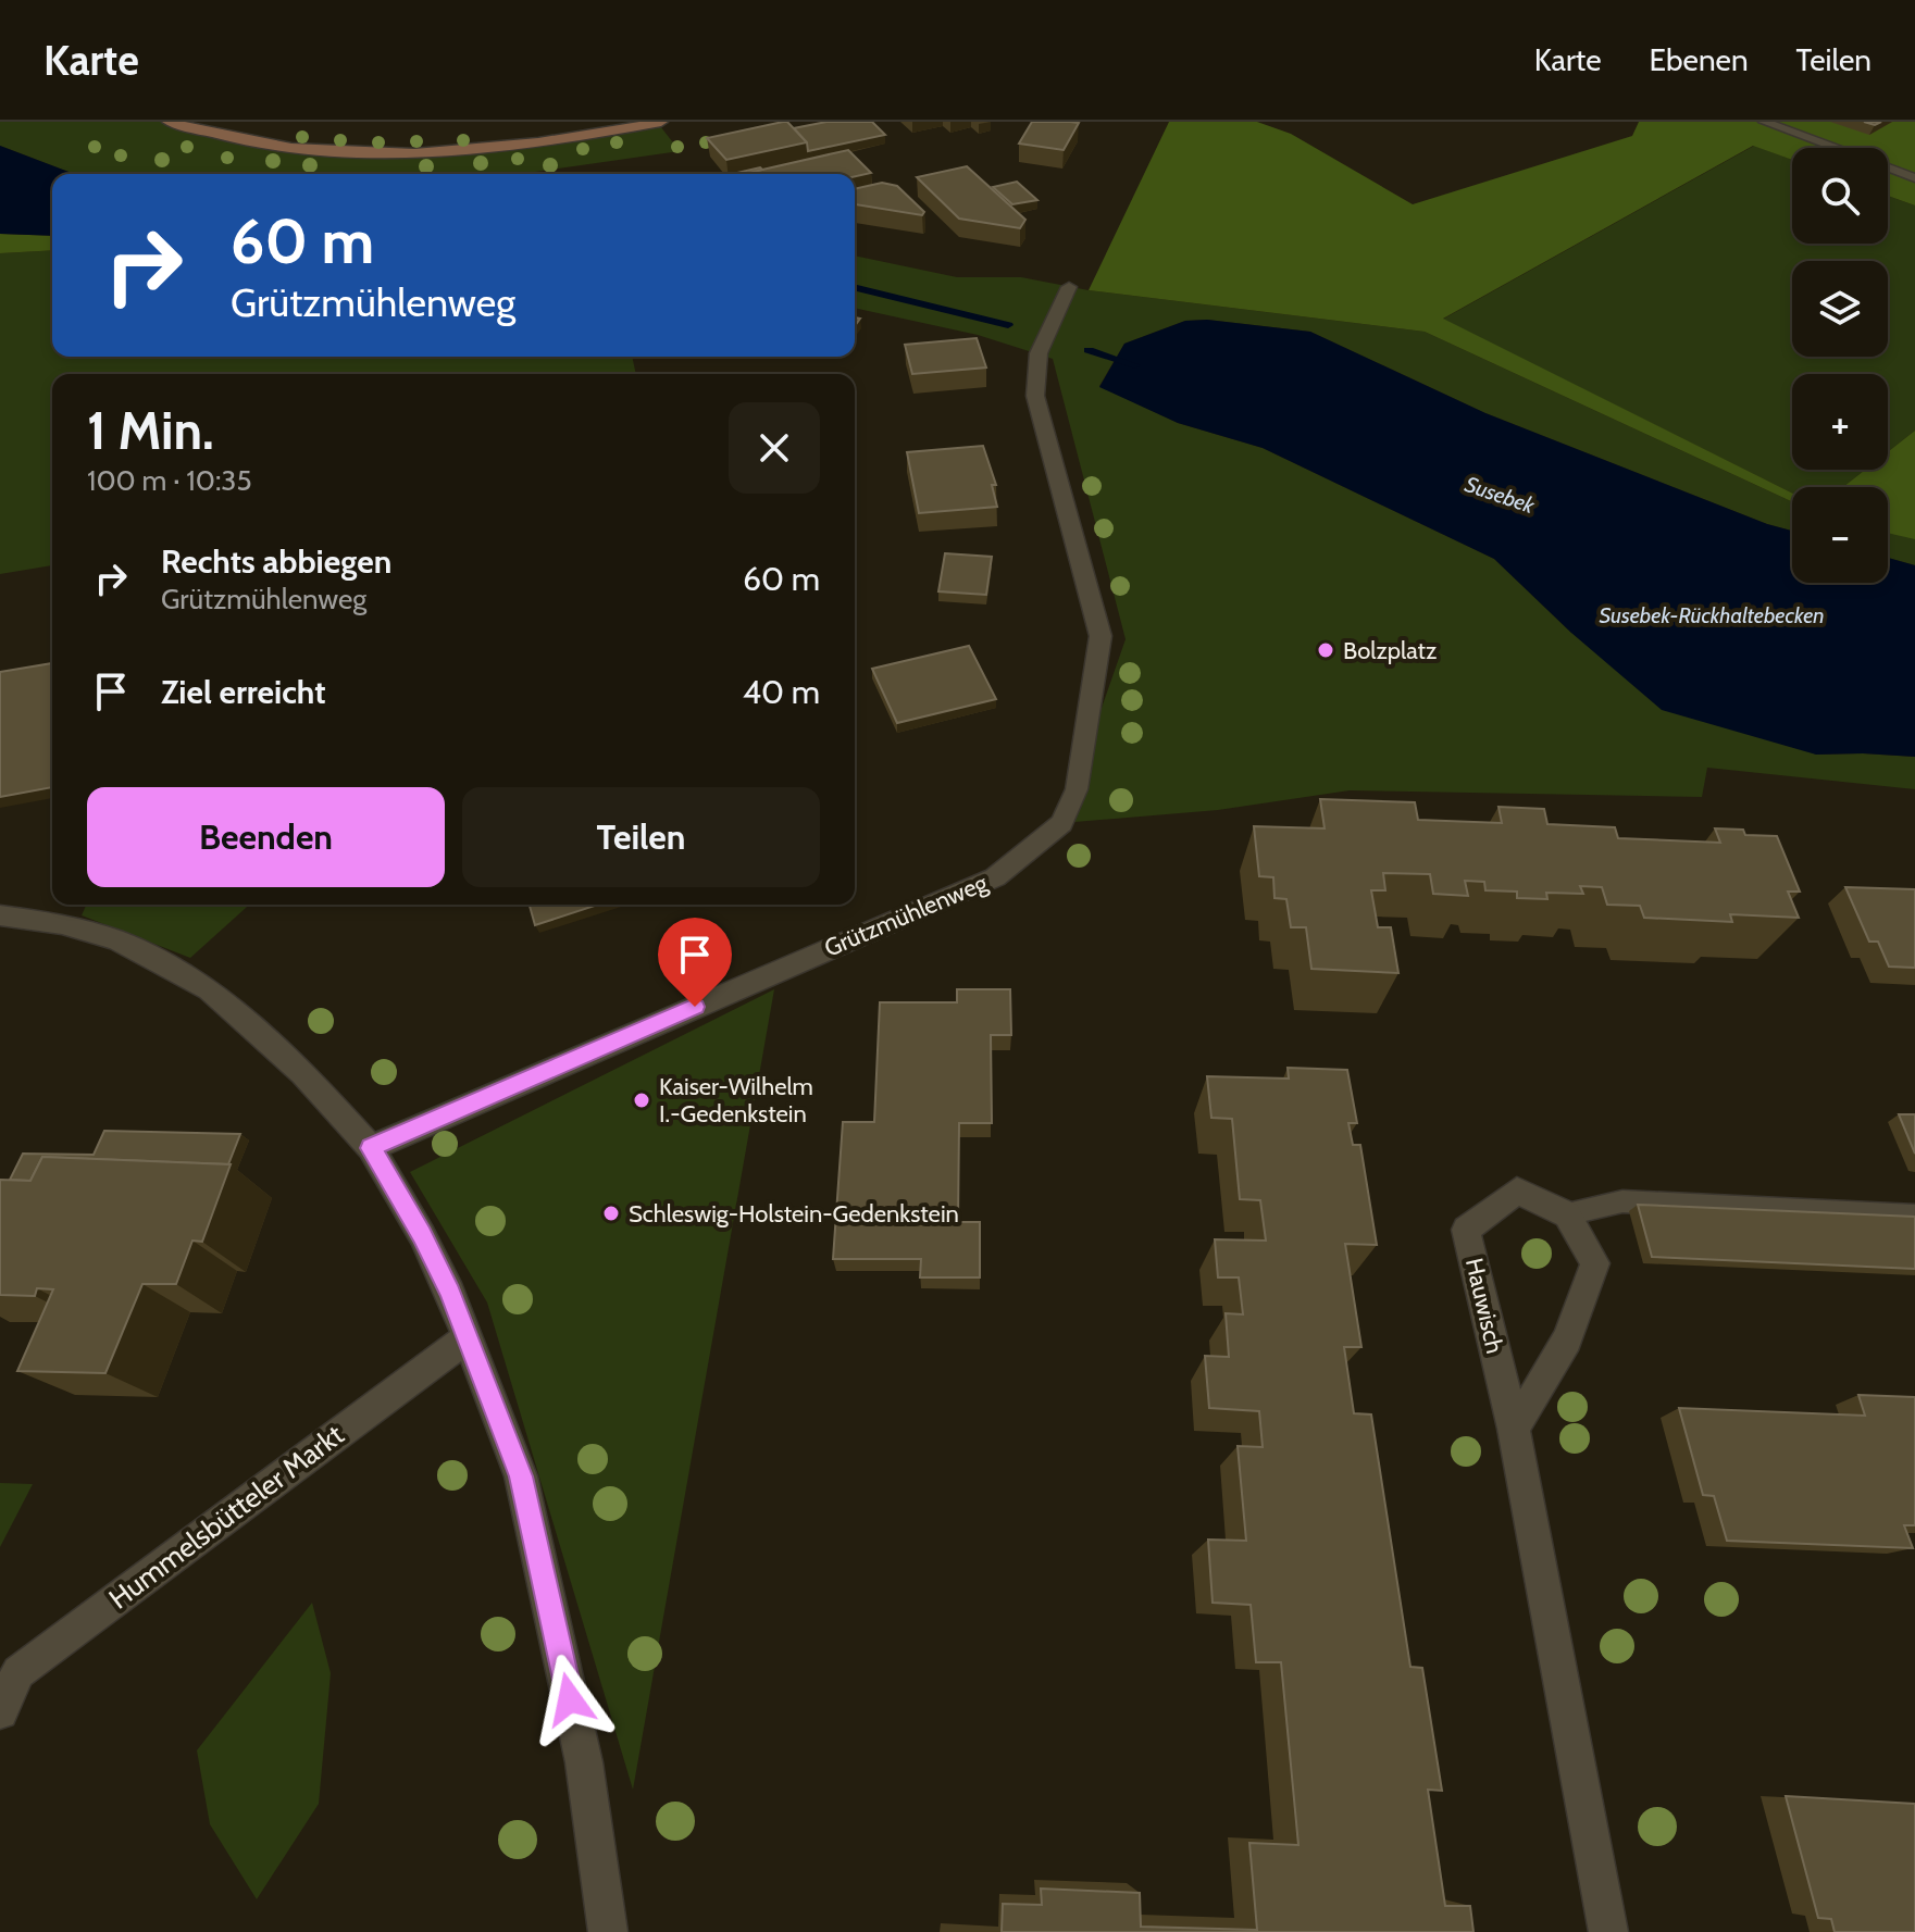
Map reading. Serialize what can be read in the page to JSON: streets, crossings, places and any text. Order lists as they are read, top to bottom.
{
  "streets": {
    "street": ["Grützmühlenweg", "Hauwisch", "Hummelsbütteler Markt"]
  },
  "water": ["Susebek", "Susebek-Rückhaltebecken"],
  "places": ["Bolzplatz", "Kaiser-Wilhelm I.-Gedenkstein", "Schleswig-Holstein-Gedenkstein"],
  "page": {
    "header": "Karte",
    "nav": ["Karte", "Ebenen", "Teilen"],
    "map_buttons": ["+", "−"],
    "turn": ["60 m", "Grützmühlenweg"],
    "heading": ["1 Min.", "100 m · 10:35"],
    "list": [
      {
        "name": "Rechts abbiegen",
        "note": "Grützmühlenweg",
        "value": "60 m"
      },
      {
        "name": "Ziel erreicht",
        "value": "40 m"
      }
    ],
    "buttons": ["Beenden", "Teilen"]
  }
}
